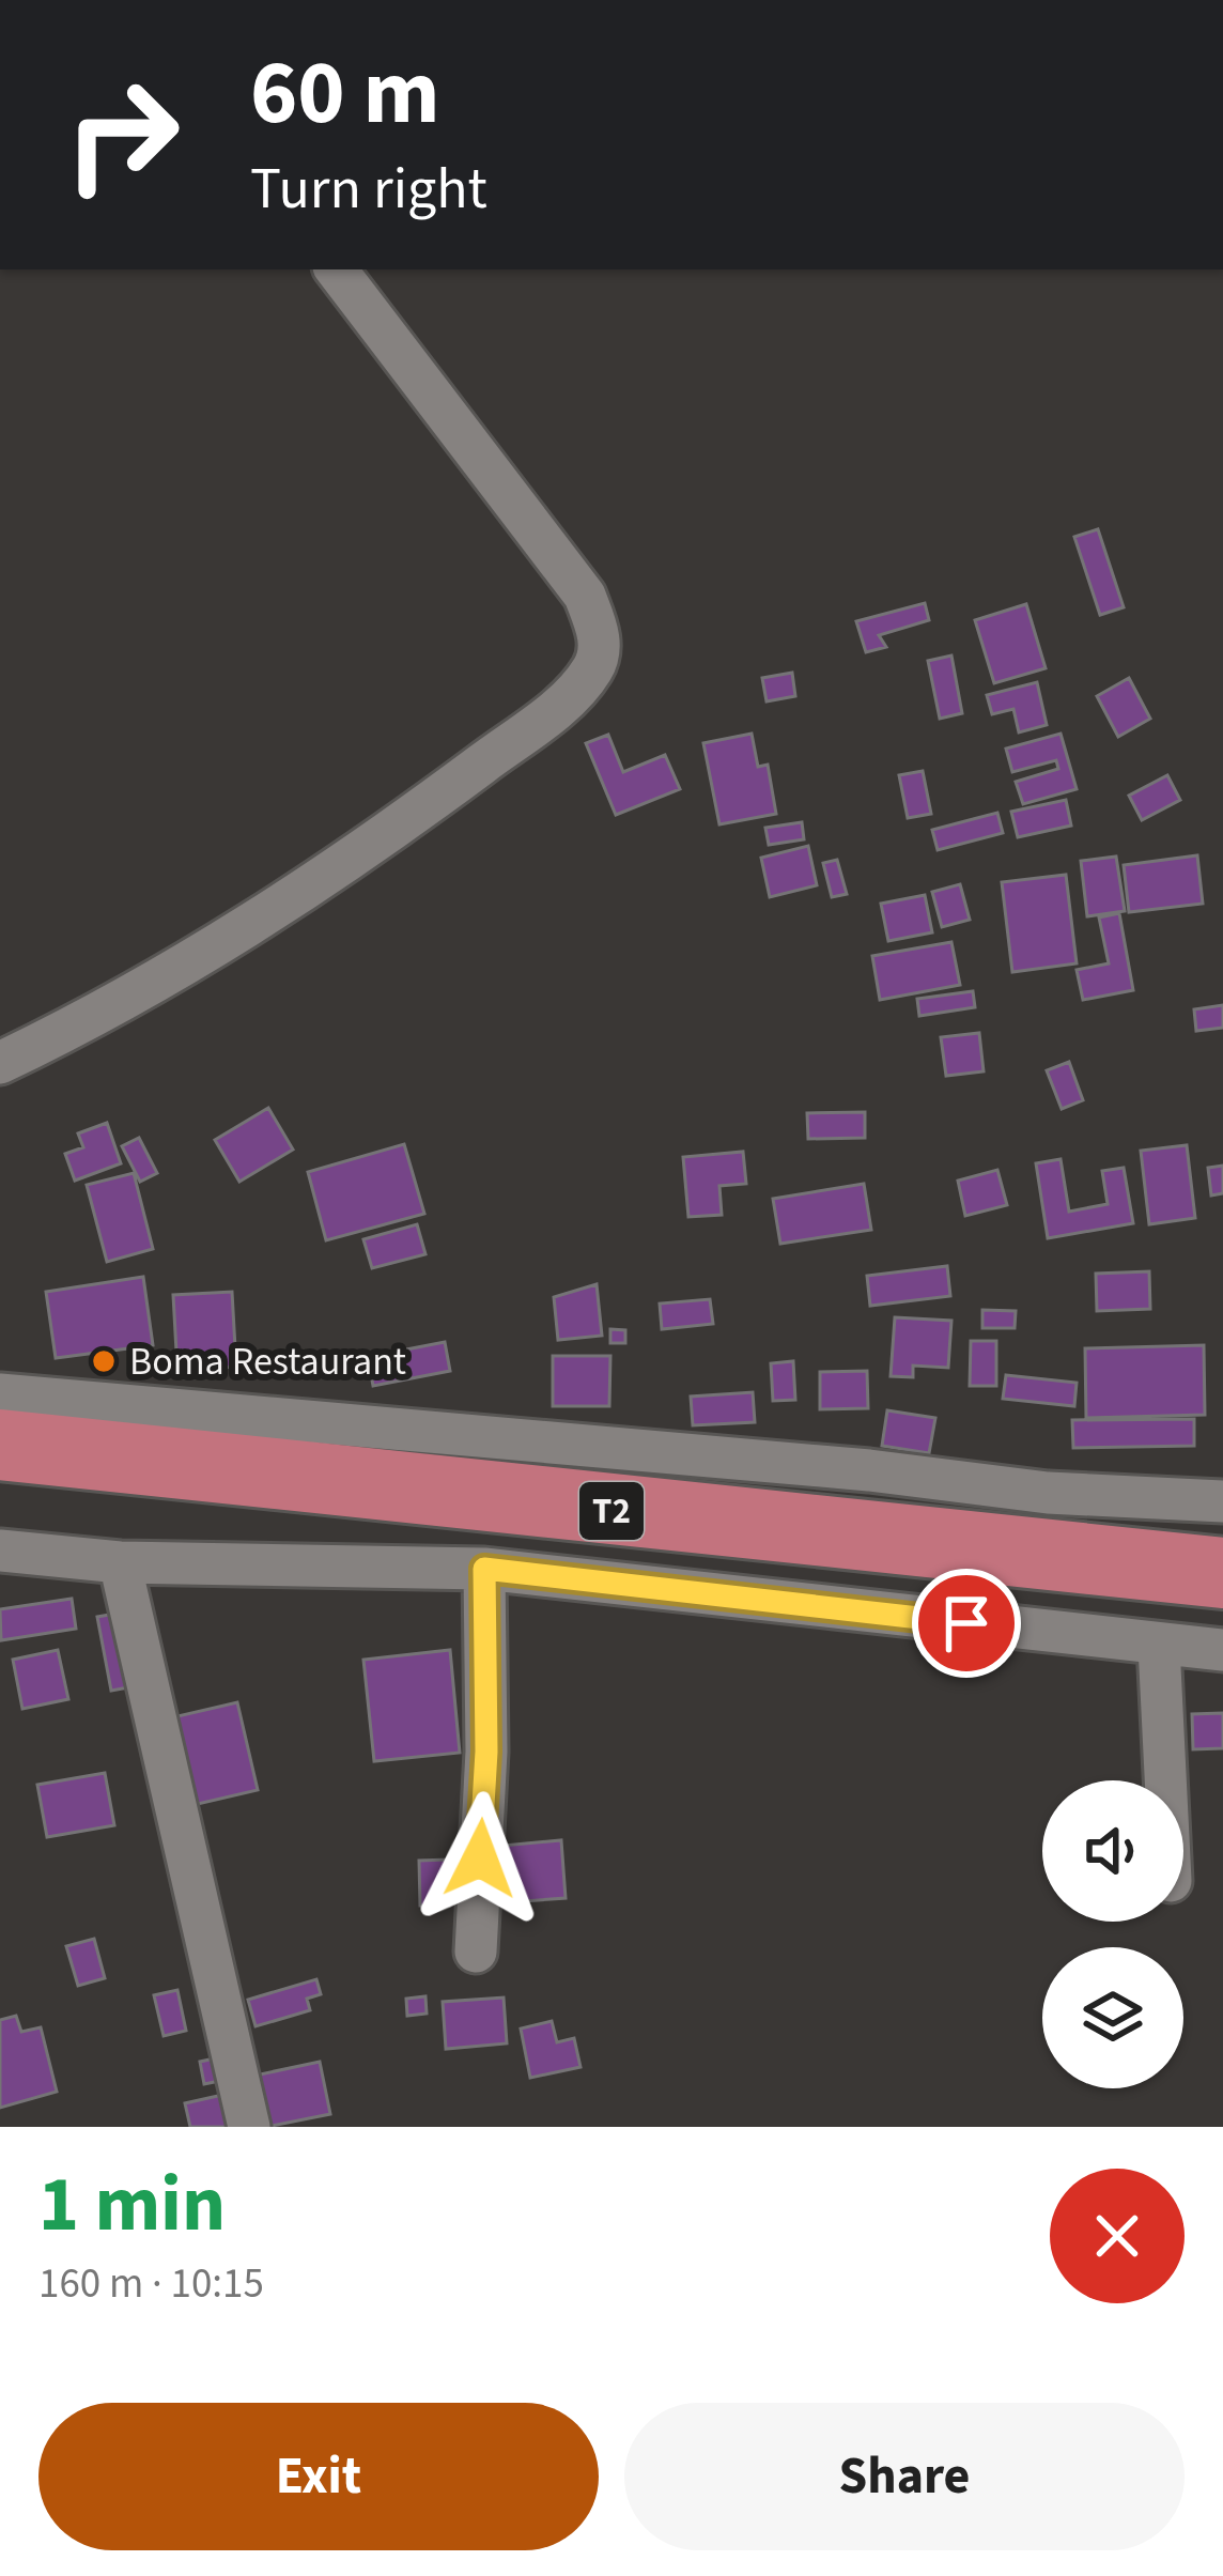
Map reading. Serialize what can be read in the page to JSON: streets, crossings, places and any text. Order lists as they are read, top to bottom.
{
  "streets": {
    "highway": ["T2"]
  },
  "places": ["Boma Restaurant"],
  "page": {
    "turn": ["60 m", "Turn right"],
    "heading": ["1 min", "160 m · 10:15"],
    "buttons": ["Exit", "Share"]
  }
}
